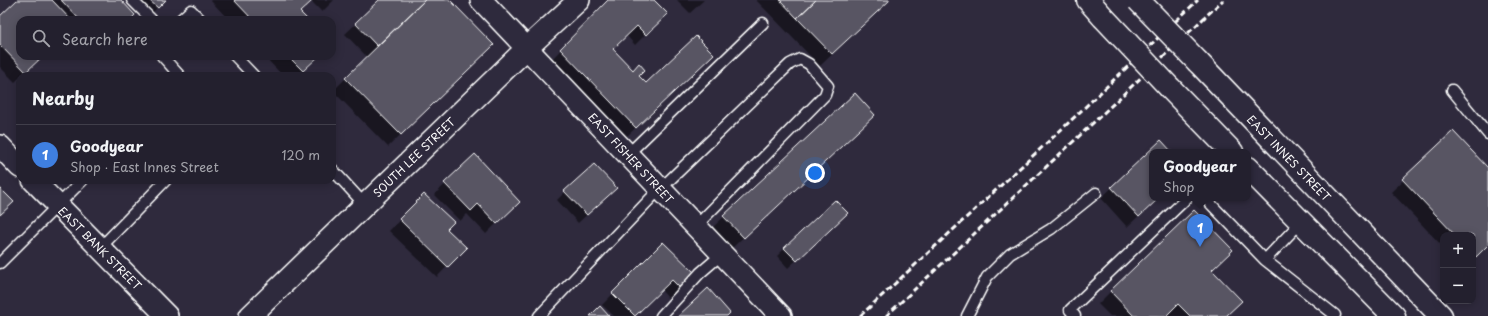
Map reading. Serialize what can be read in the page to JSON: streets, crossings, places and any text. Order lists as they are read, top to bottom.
{
  "streets": {
    "main road": ["EAST INNES STREET"],
    "street": ["SOUTH LEE STREET", "EAST FISHER STREET", "EAST BANK STREET"]
  },
  "crossings": [
    ["SOUTH LEE STREET", "EAST FISHER STREET"]
  ],
  "page": {
    "search": "Search here",
    "heading": "Nearby",
    "list": [
      {
        "mark": "1",
        "name": "Goodyear",
        "note": "Shop · East Innes Street",
        "value": "120 m"
      }
    ],
    "popup": ["Goodyear", "Shop"],
    "pins": "1",
    "map_buttons": ["+", "−"]
  }
}
